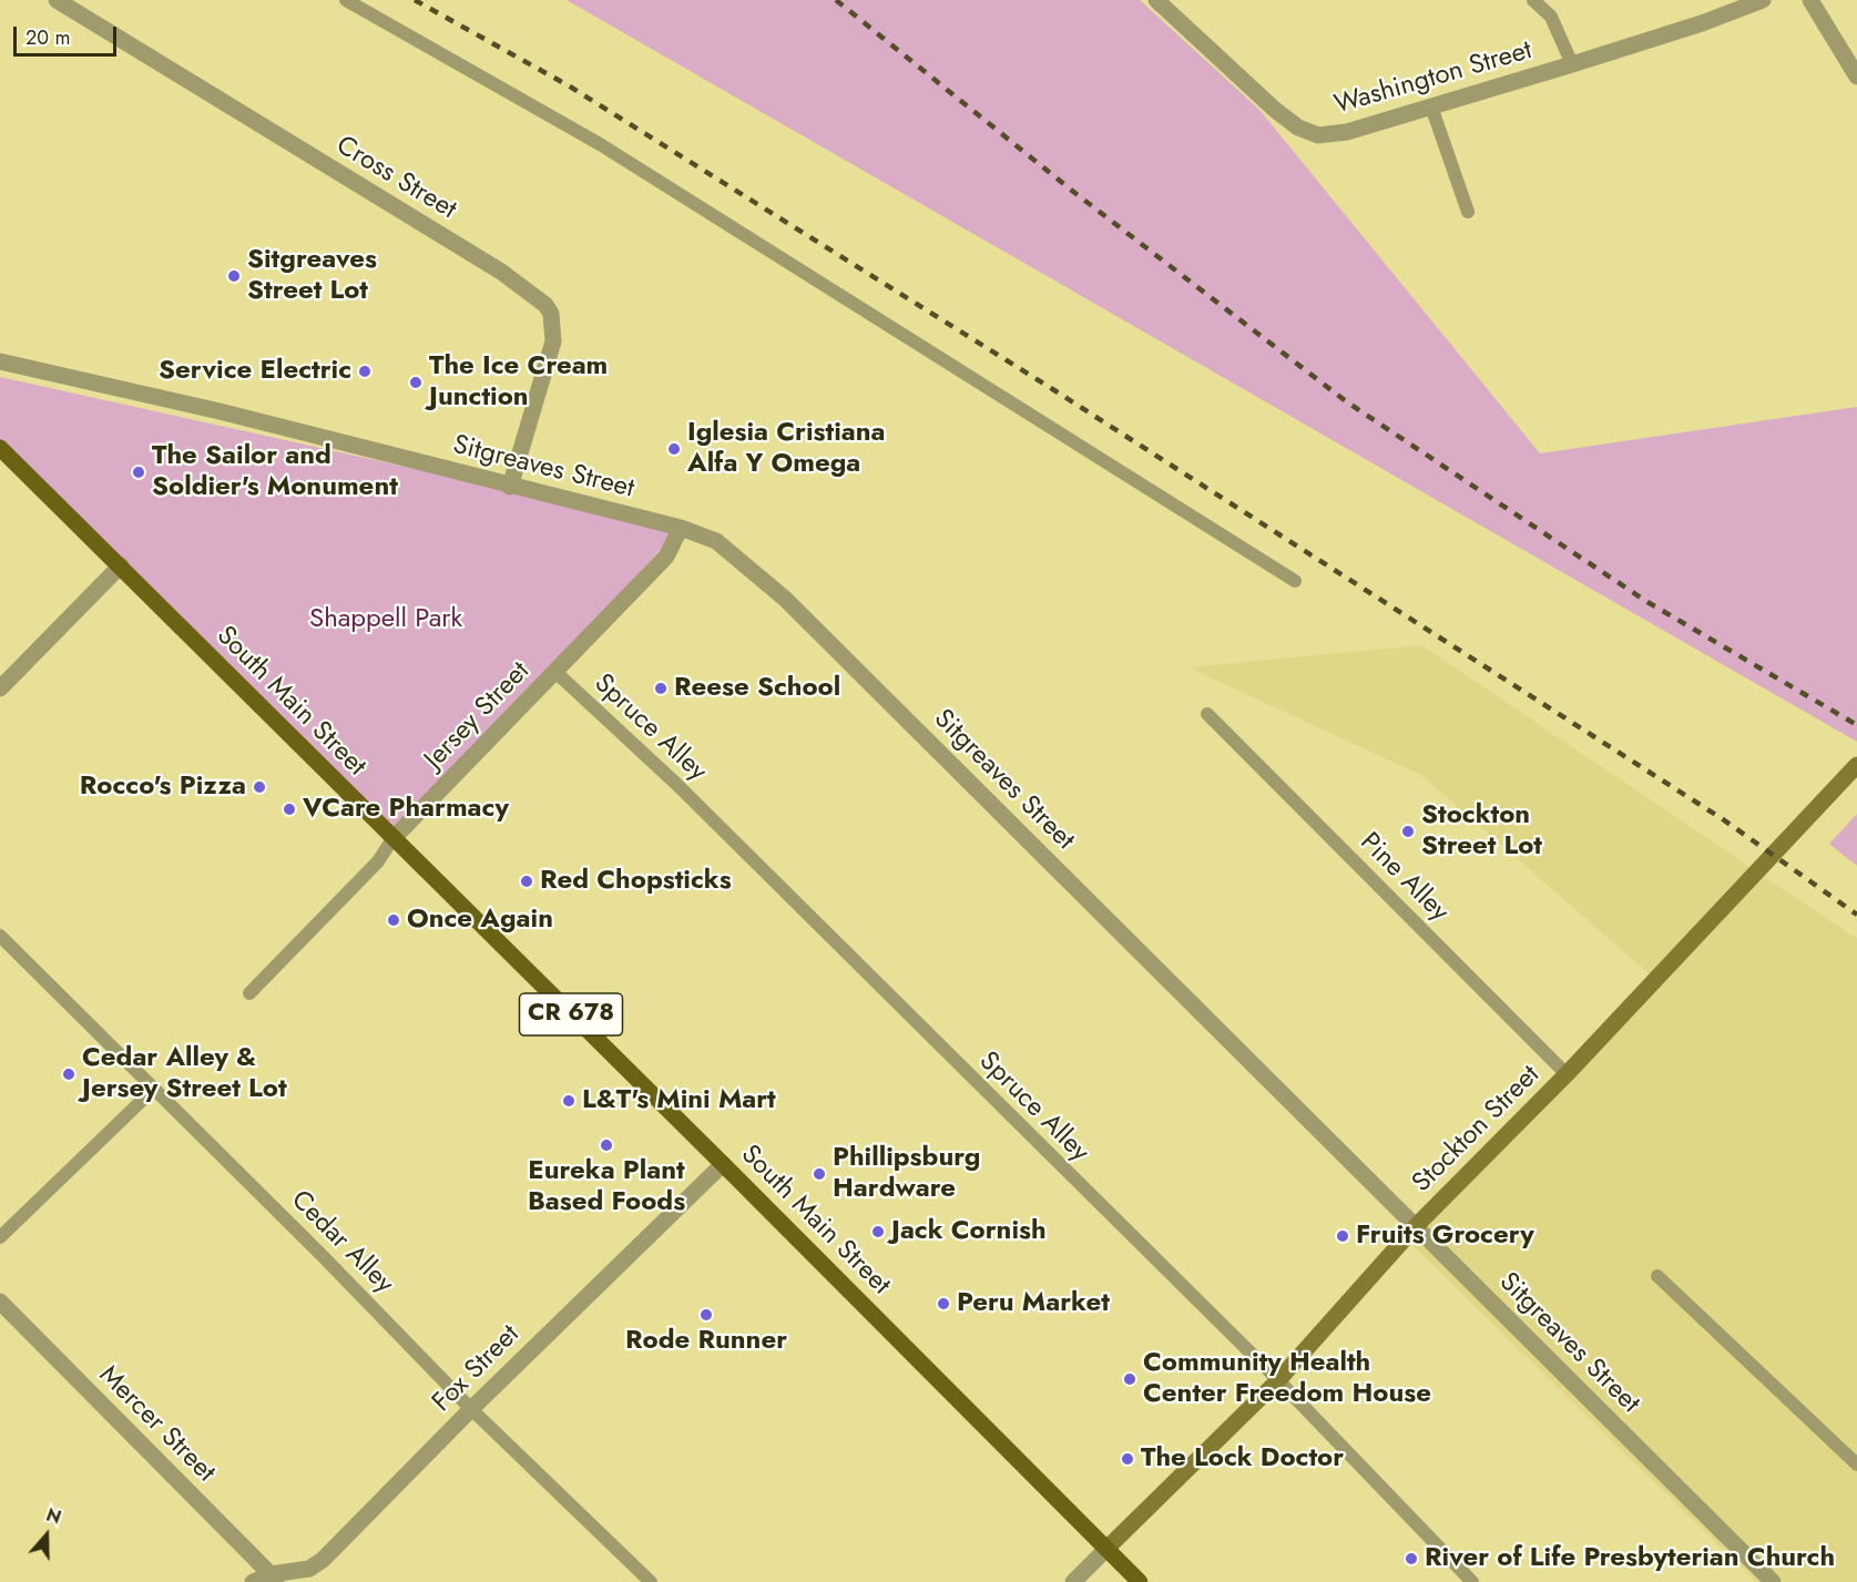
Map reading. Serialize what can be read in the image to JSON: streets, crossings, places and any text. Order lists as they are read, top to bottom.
{
  "streets": {
    "main road": ["South Main Street", "CR 678"],
    "street": [
      "Washington Street",
      "Cross Street",
      "Sitgreaves Street",
      "Jersey Street",
      "Stockton Street",
      "Fox Street",
      "Mercer Street"
    ],
    "lane": ["Spruce Alley", "Pine Alley", "Cedar Alley"]
  },
  "crossings": [
    ["Cross Street", "Sitgreaves Street"],
    ["Sitgreaves Street", "Jersey Street"],
    ["Sitgreaves Street", "Stockton Street"],
    ["South Main Street", "Jersey Street"],
    ["South Main Street", "Stockton Street"],
    ["South Main Street", "Fox Street"],
    ["Jersey Street", "Spruce Alley"],
    ["Spruce Alley", "Stockton Street"],
    ["Pine Alley", "Stockton Street"],
    ["Cedar Alley", "Fox Street"],
    ["Fox Street", "Mercer Street"]
  ],
  "parks": ["Shappell Park"],
  "places": [
    "Sitgreaves Street Lot",
    "Service Electric",
    "The Ice Cream Junction",
    "Iglesia Cristiana Alfa Y Omega",
    "The Sailor and Soldier's Monument",
    "Reese School",
    "Rocco's Pizza",
    "VCare Pharmacy",
    "Stockton Street Lot",
    "Red Chopsticks",
    "Once Again",
    "Cedar Alley & Jersey Street Lot",
    "L&T's Mini Mart",
    "Eureka Plant Based Foods",
    "Phillipsburg Hardware",
    "Jack Cornish",
    "Fruits Grocery",
    "Peru Market",
    "Rode Runner",
    "Community Health Center Freedom House",
    "The Lock Doctor",
    "River of Life Presbyterian Church"
  ],
  "scale_bar": "20 m",
  "north": "top"
}
